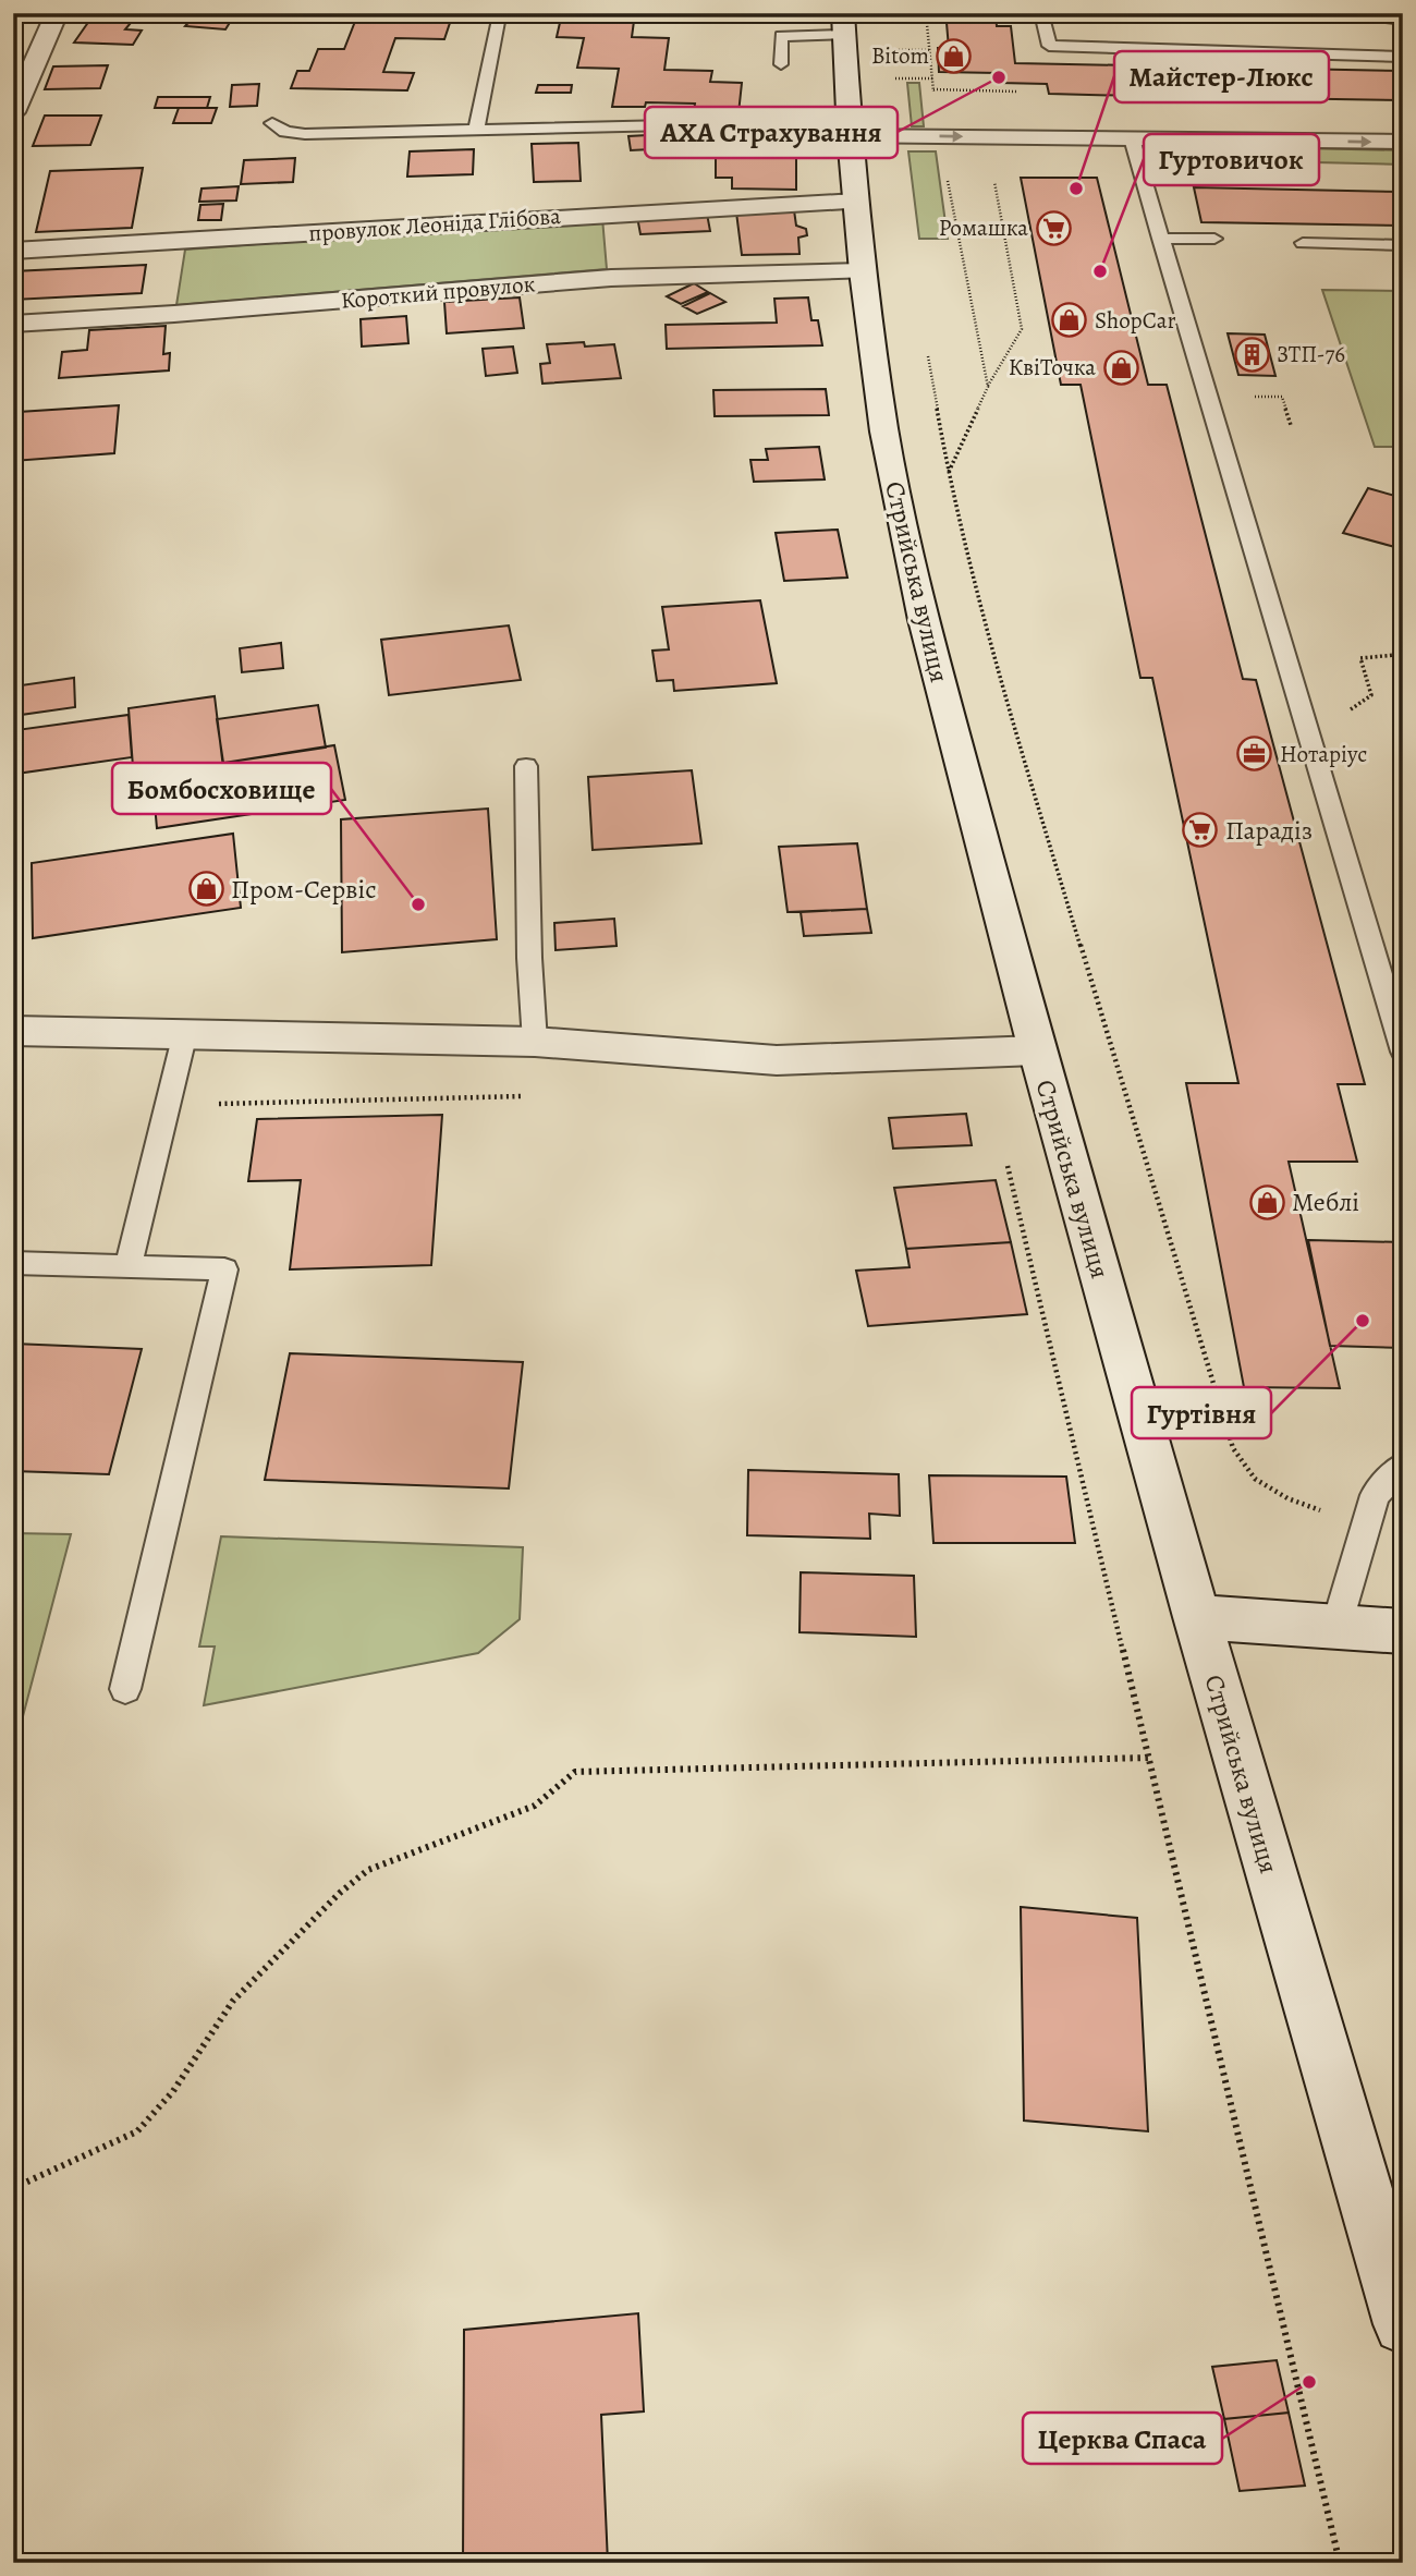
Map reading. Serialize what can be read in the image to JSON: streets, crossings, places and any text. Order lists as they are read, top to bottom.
{
  "streets": {
    "street": ["провулок Леоніда Глібова", "Короткий провулок", "Стрийська вулиця"]
  },
  "crossings": [
    ["провулок Леоніда Глібова", "Стрийська вулиця"],
    ["Короткий провулок", "Стрийська вулиця"]
  ],
  "places": {
    "shop": [
      "Bitom",
      "ShopCar",
      "КвіТочка",
      "Пром-Сервіс",
      "Меблі"
    ],
    "other": [
      "АХА Страхування",
      "Майстер-Люкс",
      "Гуртовичок",
      "Бомбосховище",
      "Гуртівня",
      "Церква Спаса"
    ],
    "supermarket": ["Ромашка", "Парадіз"],
    "building": ["ЗТП-76"],
    "office": ["Нотаріус"]
  }
}
